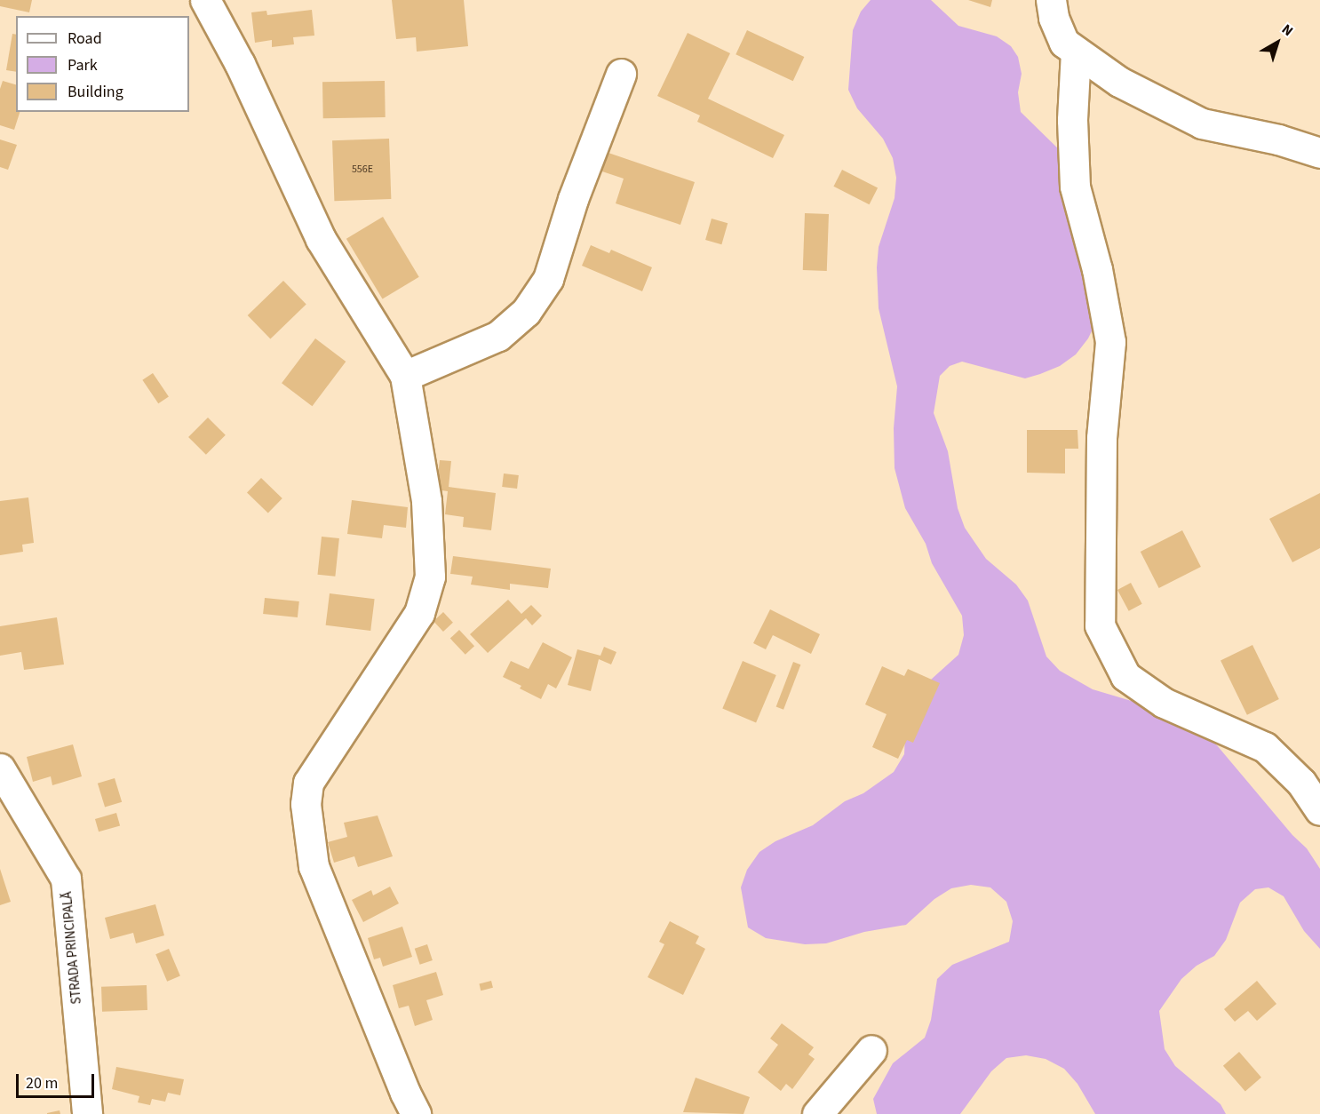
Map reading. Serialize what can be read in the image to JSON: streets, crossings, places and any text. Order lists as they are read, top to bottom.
{
  "streets": {
    "street": ["STRADA PRINCIPALĂ"]
  },
  "house_numbers": ["556E"],
  "legend": ["Road", "Park", "Building"],
  "scale_bar": "20 m",
  "north": "top right"
}
